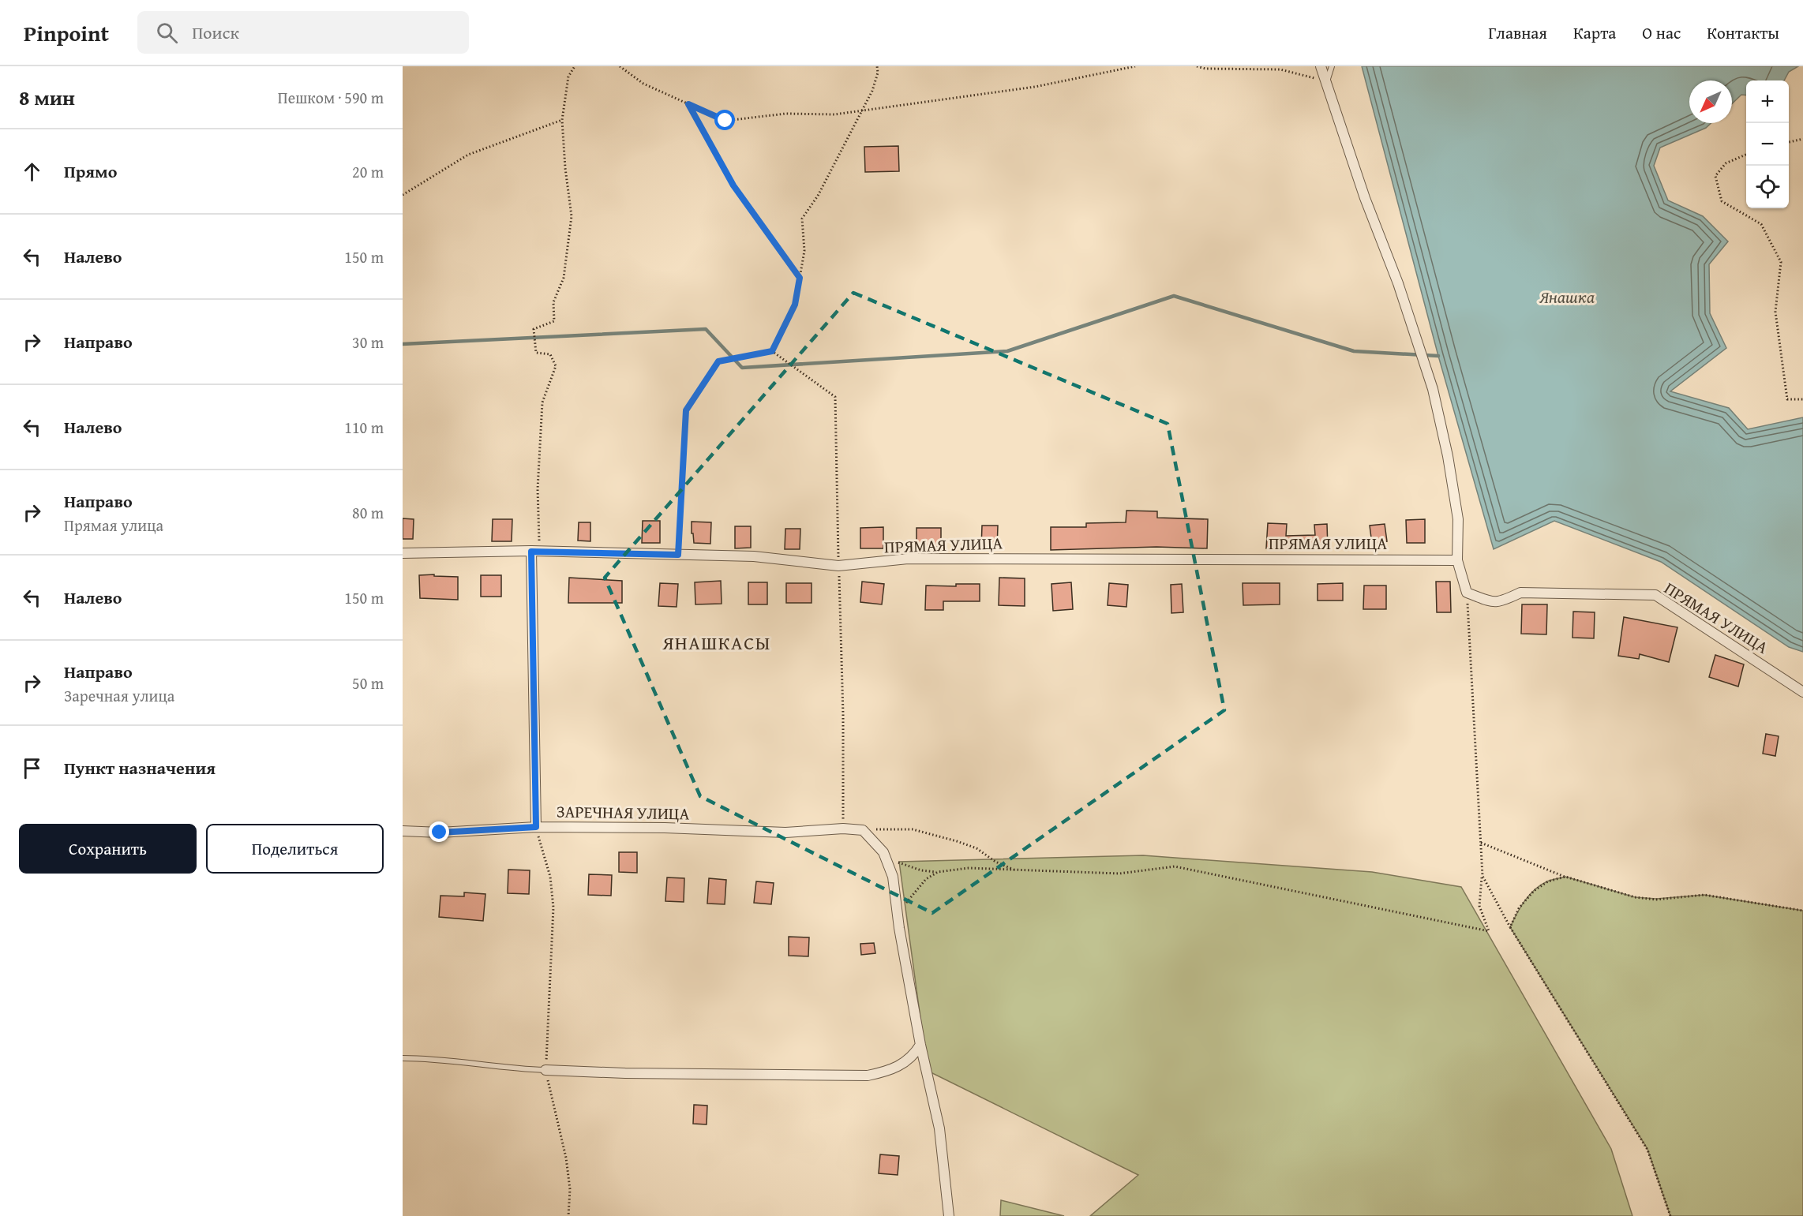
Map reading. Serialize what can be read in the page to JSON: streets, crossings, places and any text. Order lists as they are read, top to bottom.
{
  "streets": {
    "street": ["ПРЯМАЯ УЛИЦА", "ЗАРЕЧНАЯ УЛИЦА"]
  },
  "districts": ["ЯНАШКАСЫ"],
  "water": ["Янашка"],
  "north": "bottom left",
  "page": {
    "header": "Pinpoint",
    "search": "Поиск",
    "nav": [
      "Главная",
      "Карта",
      "О нас",
      "Контакты"
    ],
    "heading": ["8 мин", "Пешком · 590 m"],
    "map_buttons": ["+", "−"],
    "list": [
      ["Прямо", "20 m"],
      ["Налево", "150 m"],
      ["Направо", "30 m"],
      ["Налево", "110 m"],
      ["Направо", "Прямая улица", "80 m"],
      ["Налево", "150 m"],
      ["Направо", "Заречная улица", "50 m"],
      "Пункт назначения"
    ],
    "buttons": ["Сохранить", "Поделиться"]
  }
}
